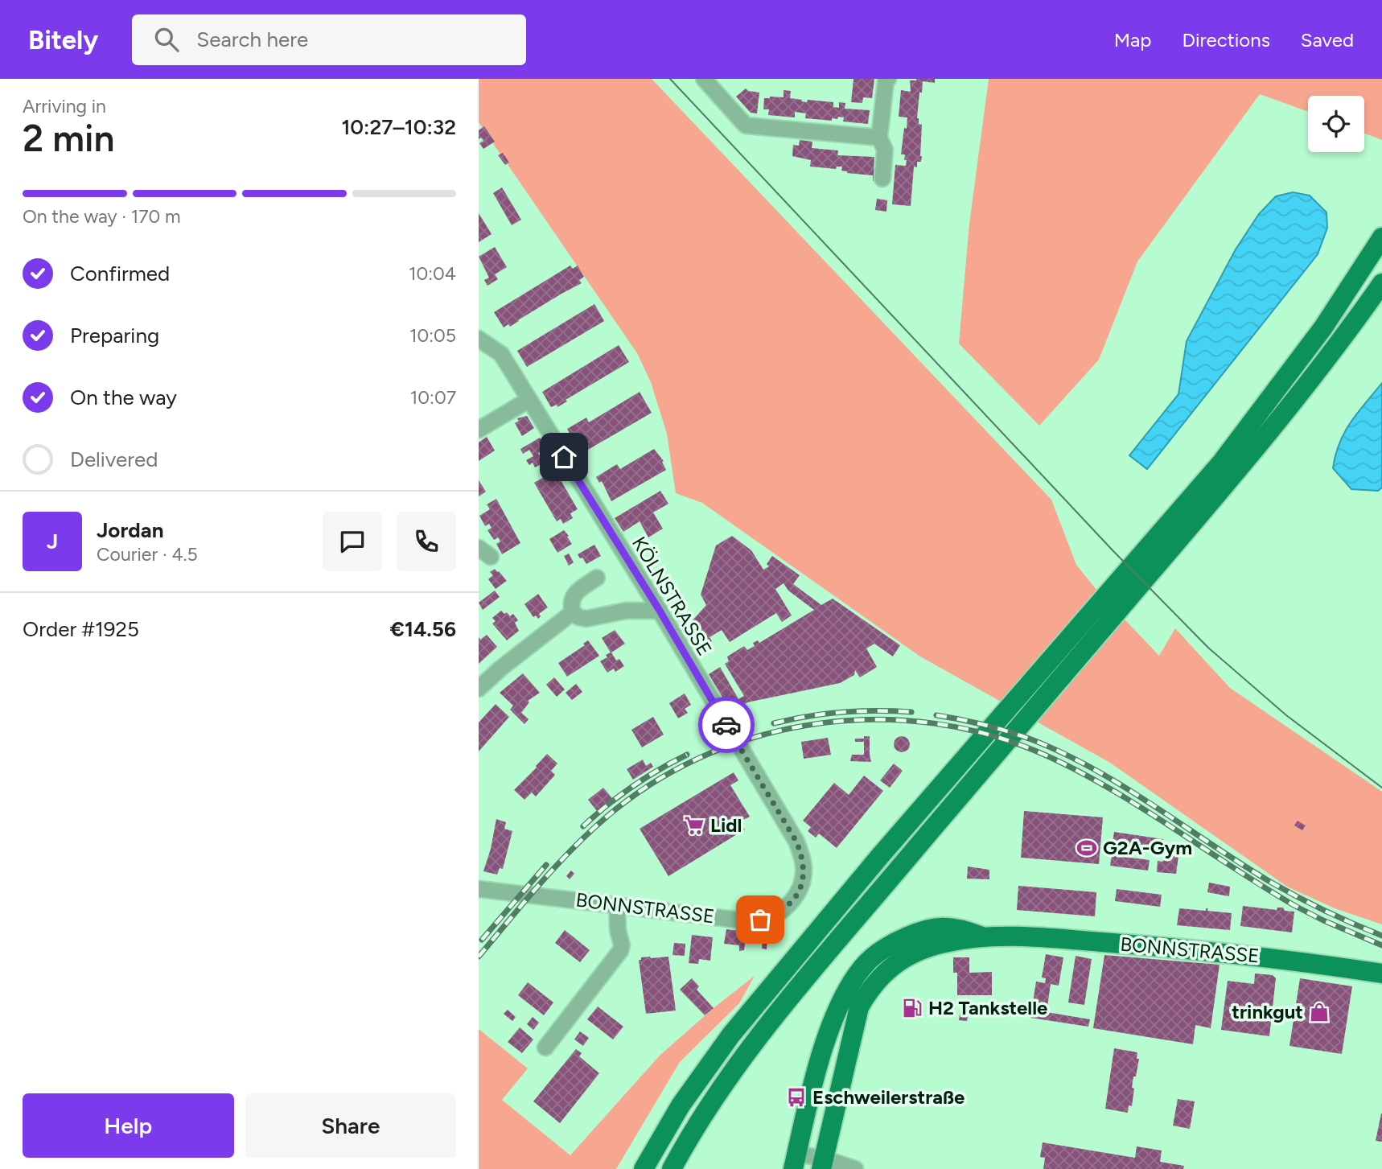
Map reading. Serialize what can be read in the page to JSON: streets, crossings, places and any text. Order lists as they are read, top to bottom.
{
  "streets": {
    "main road": ["BONNSTRASSE"],
    "street": ["KÖLNSTRASSE"]
  },
  "crossings": [
    ["KÖLNSTRASSE", "BONNSTRASSE"]
  ],
  "places": {
    "supermarket": ["Lidl"],
    "sports": ["G2A-Gym"],
    "fuel station": ["H2 Tankstelle"],
    "shop": ["trinkgut"],
    "bus stop": ["Eschweilerstraße"]
  },
  "page": {
    "header": "Bitely",
    "search": "Search here",
    "nav": ["Map", "Directions", "Saved"],
    "heading": ["2 min", "Arriving in", "10:27–10:32"],
    "panel": [
      "Jordan",
      "Courier · 4.5",
      "Order #1925",
      "€14.56"
    ],
    "bar": "On the way · 170 m",
    "list": [
      ["Confirmed", "10:04"],
      ["Preparing", "10:05"],
      ["On the way", "10:07"],
      "Delivered"
    ],
    "round": "J",
    "buttons": ["Help", "Share"]
  }
}
